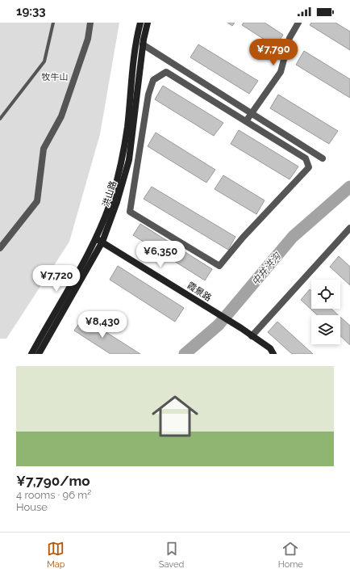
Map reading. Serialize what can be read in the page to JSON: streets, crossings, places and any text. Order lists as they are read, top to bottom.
{
  "streets": {
    "main road": ["洪山路", "霞景路"]
  },
  "crossings": [
    ["洪山路", "霞景路"]
  ],
  "water": ["中井洪沟"],
  "parks": ["牧牛山"],
  "page": {
    "status": "19:33",
    "price": [
      "¥7,790",
      "¥6,350",
      "¥7,720",
      "¥8,430"
    ],
    "list": [
      {
        "name": "¥7,790/mo",
        "note": "4 rooms · 96 m² · House"
      }
    ],
    "tabs": ["Map", "Saved", "Home"]
  }
}
